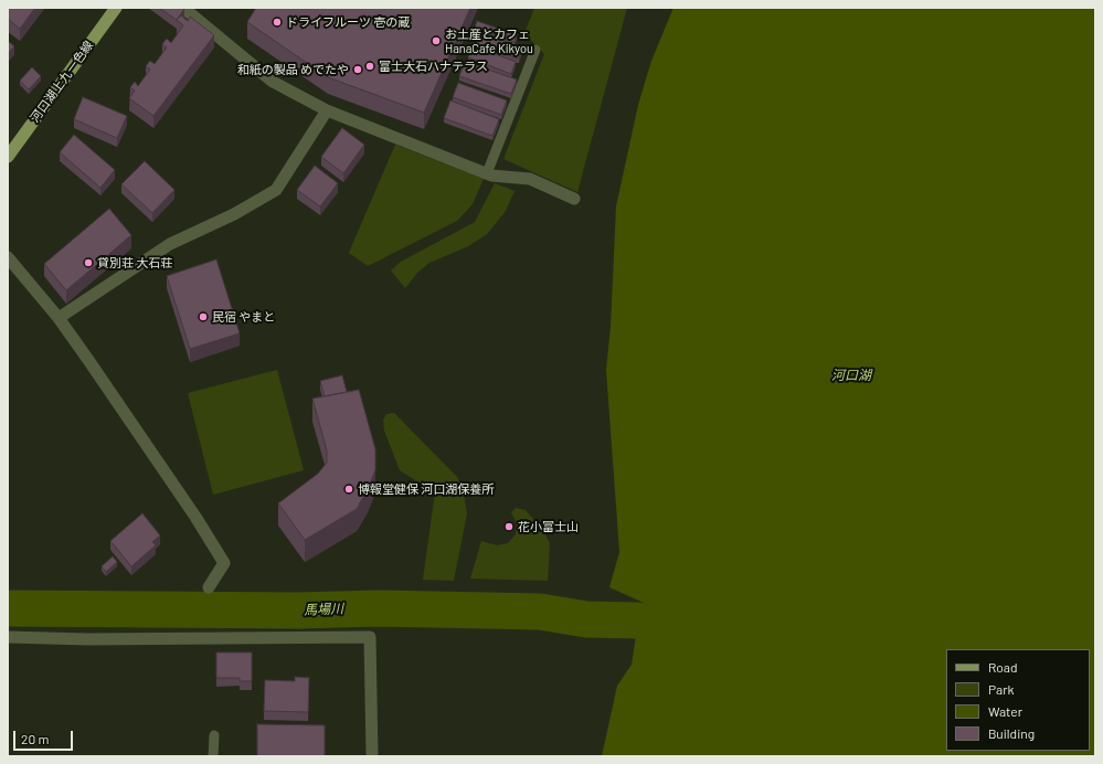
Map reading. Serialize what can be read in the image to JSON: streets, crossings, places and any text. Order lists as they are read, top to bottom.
{
  "streets": {
    "main road": ["河口湖上九一色線"]
  },
  "water": ["河口湖", "馬場川"],
  "places": [
    "ドライフルーツ 壱の蔵",
    "お土産とカフェ HanaCafe Kikyou",
    "富士大石ハナテラス",
    "和紙の製品 めでたや",
    "貸別荘 大石荘",
    "民宿 やまと",
    "博報堂健保 河口湖保養所",
    "花小富士山"
  ],
  "legend": [
    "Road",
    "Park",
    "Water",
    "Building"
  ],
  "scale_bar": "20 m"
}
